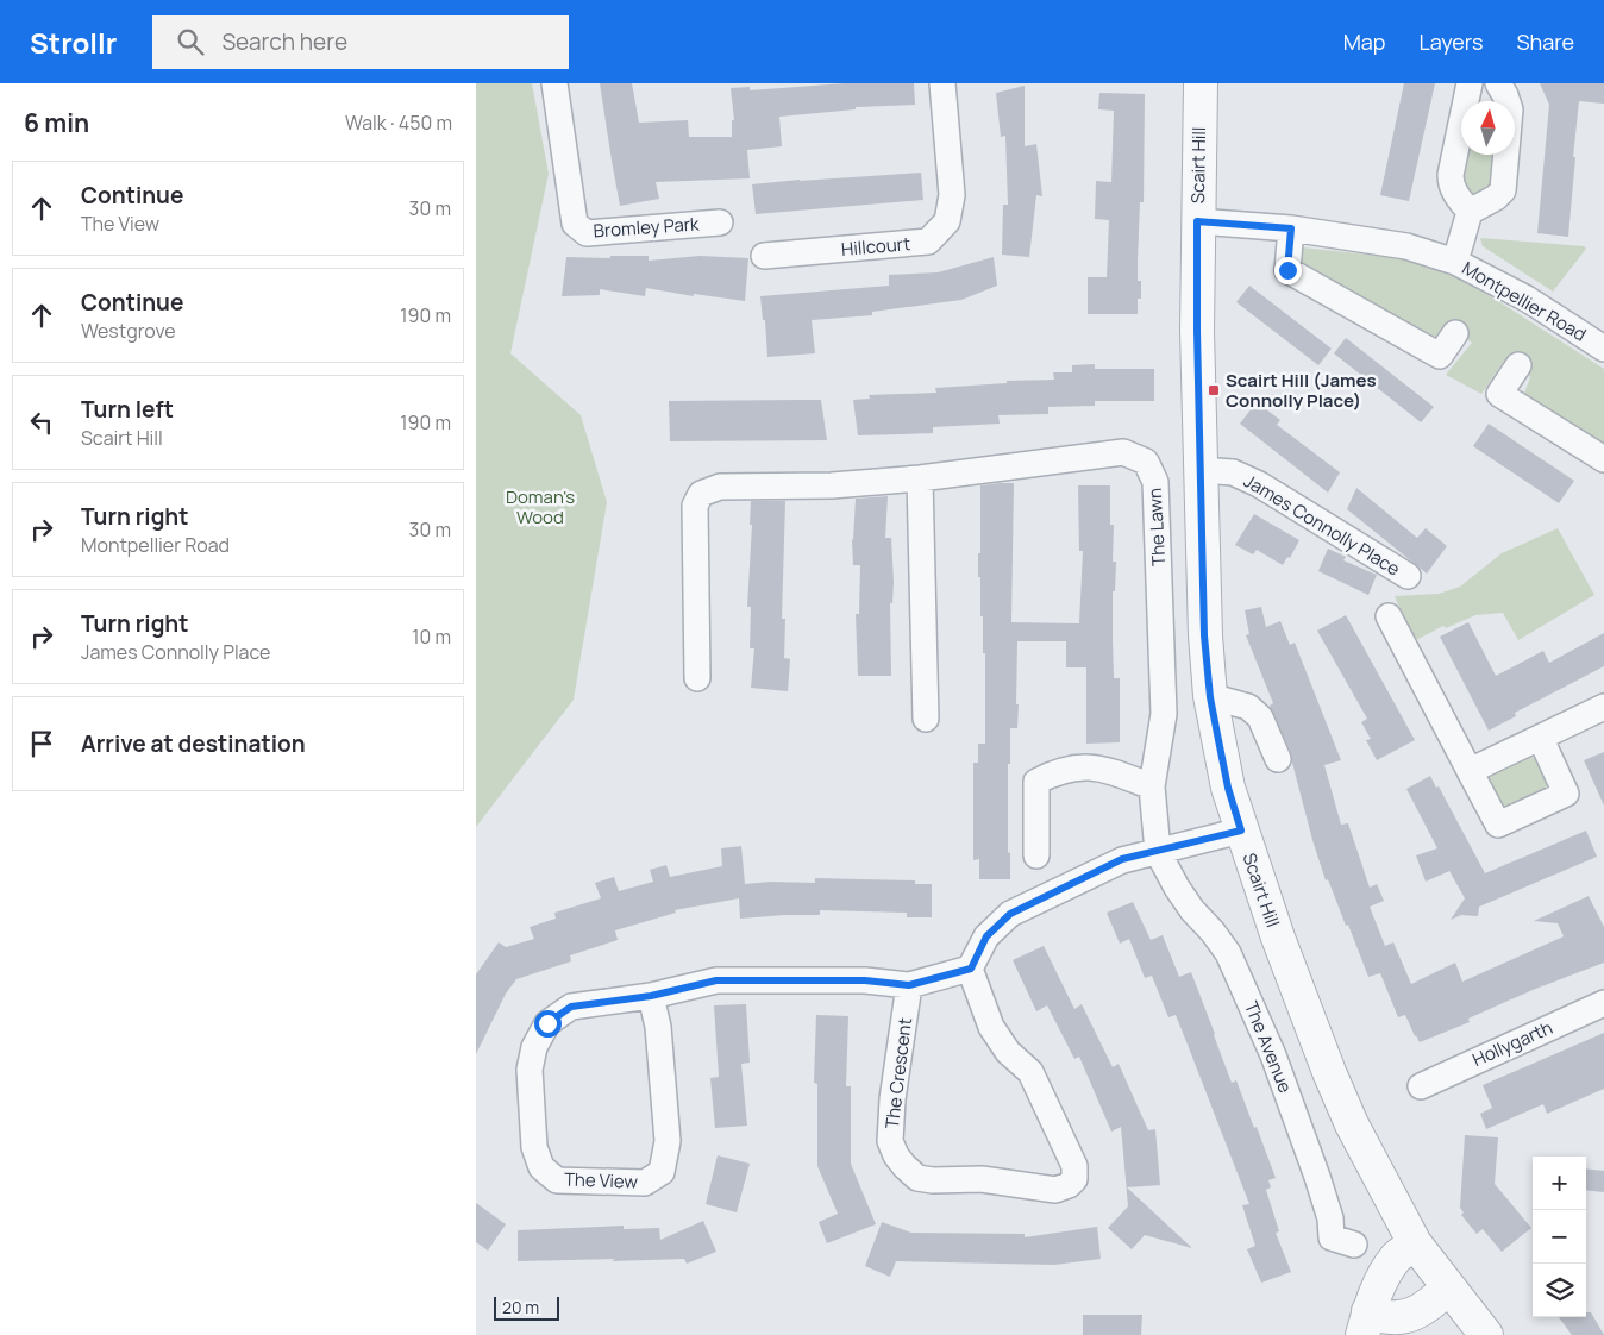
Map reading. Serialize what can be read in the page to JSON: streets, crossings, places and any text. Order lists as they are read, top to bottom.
{
  "streets": {
    "street": [
      "Scairt Hill",
      "Bromley Park",
      "Hillcourt",
      "Montpellier Road",
      "James Connolly Place",
      "The Lawn",
      "Hollygarth",
      "The Avenue",
      "The Crescent",
      "The View"
    ]
  },
  "crossings": [
    ["Scairt Hill", "Montpellier Road"],
    ["Scairt Hill", "James Connolly Place"],
    ["The Lawn", "The Avenue"],
    ["The Crescent", "The View"]
  ],
  "parks": ["Doman's Wood"],
  "places": {
    "transit": ["Scairt Hill (James Connolly Place)"]
  },
  "scale_bar": "20 m",
  "north": "top",
  "page": {
    "header": "Strollr",
    "search": "Search here",
    "nav": ["Map", "Layers", "Share"],
    "heading": ["6 min", "Walk · 450 m"],
    "list": [
      ["Continue", "The View", "30 m"],
      ["Continue", "Westgrove", "190 m"],
      ["Turn left", "Scairt Hill", "190 m"],
      ["Turn right", "Montpellier Road", "30 m"],
      ["Turn right", "James Connolly Place", "10 m"],
      "Arrive at destination"
    ],
    "map_buttons": ["+", "−"],
    "scale": "20 m"
  }
}
